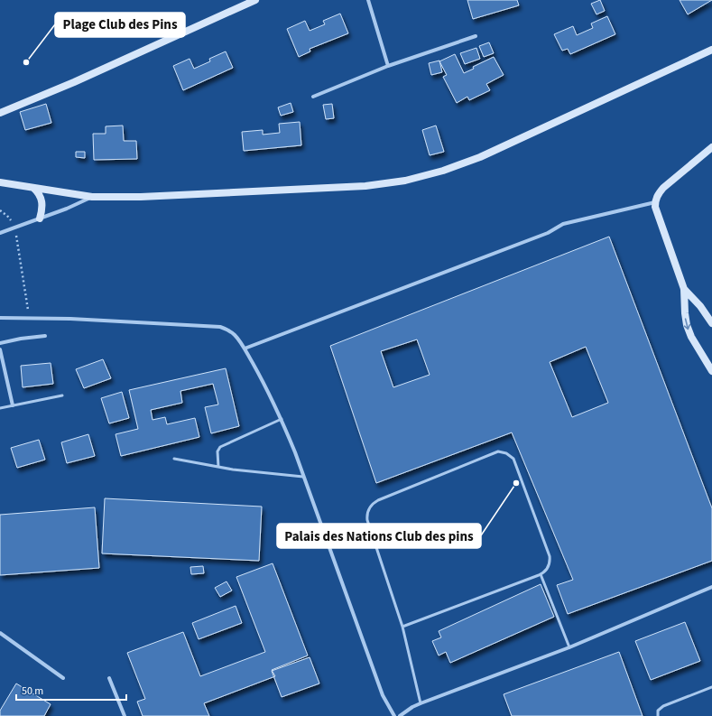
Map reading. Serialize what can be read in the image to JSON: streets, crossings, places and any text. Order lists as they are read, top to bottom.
{
  "places": ["Plage Club des Pins", "Palais des Nations Club des pins"],
  "scale_bar": "50 m"
}
